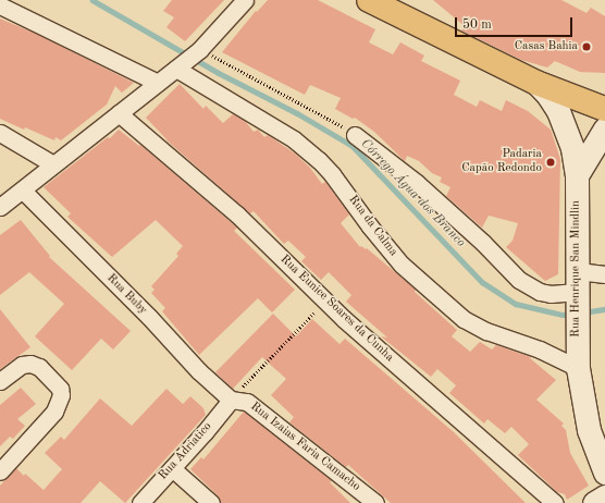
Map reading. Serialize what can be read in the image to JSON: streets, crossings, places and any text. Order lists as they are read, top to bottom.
{
  "streets": {
    "main road": ["Rua Henrique San Mindlin"],
    "street": [
      "Rua da Calma",
      "Rua Buby",
      "Rua Eunice Soares da Cunha",
      "Rua Izaias Faria Camacho",
      "Rua Adriatico"
    ]
  },
  "crossings": [
    ["Rua da Calma", "Rua Henrique San Mindlin"],
    ["Rua Buby", "Rua Izaias Faria Camacho"],
    ["Rua Buby", "Rua Adriatico"],
    ["Rua Izaias Faria Camacho", "Rua Adriatico"]
  ],
  "water": ["Córrego Água dos Branco"],
  "places": ["Casas Bahia", "Padaria Capão Redondo"],
  "scale_bar": "50 m"
}
